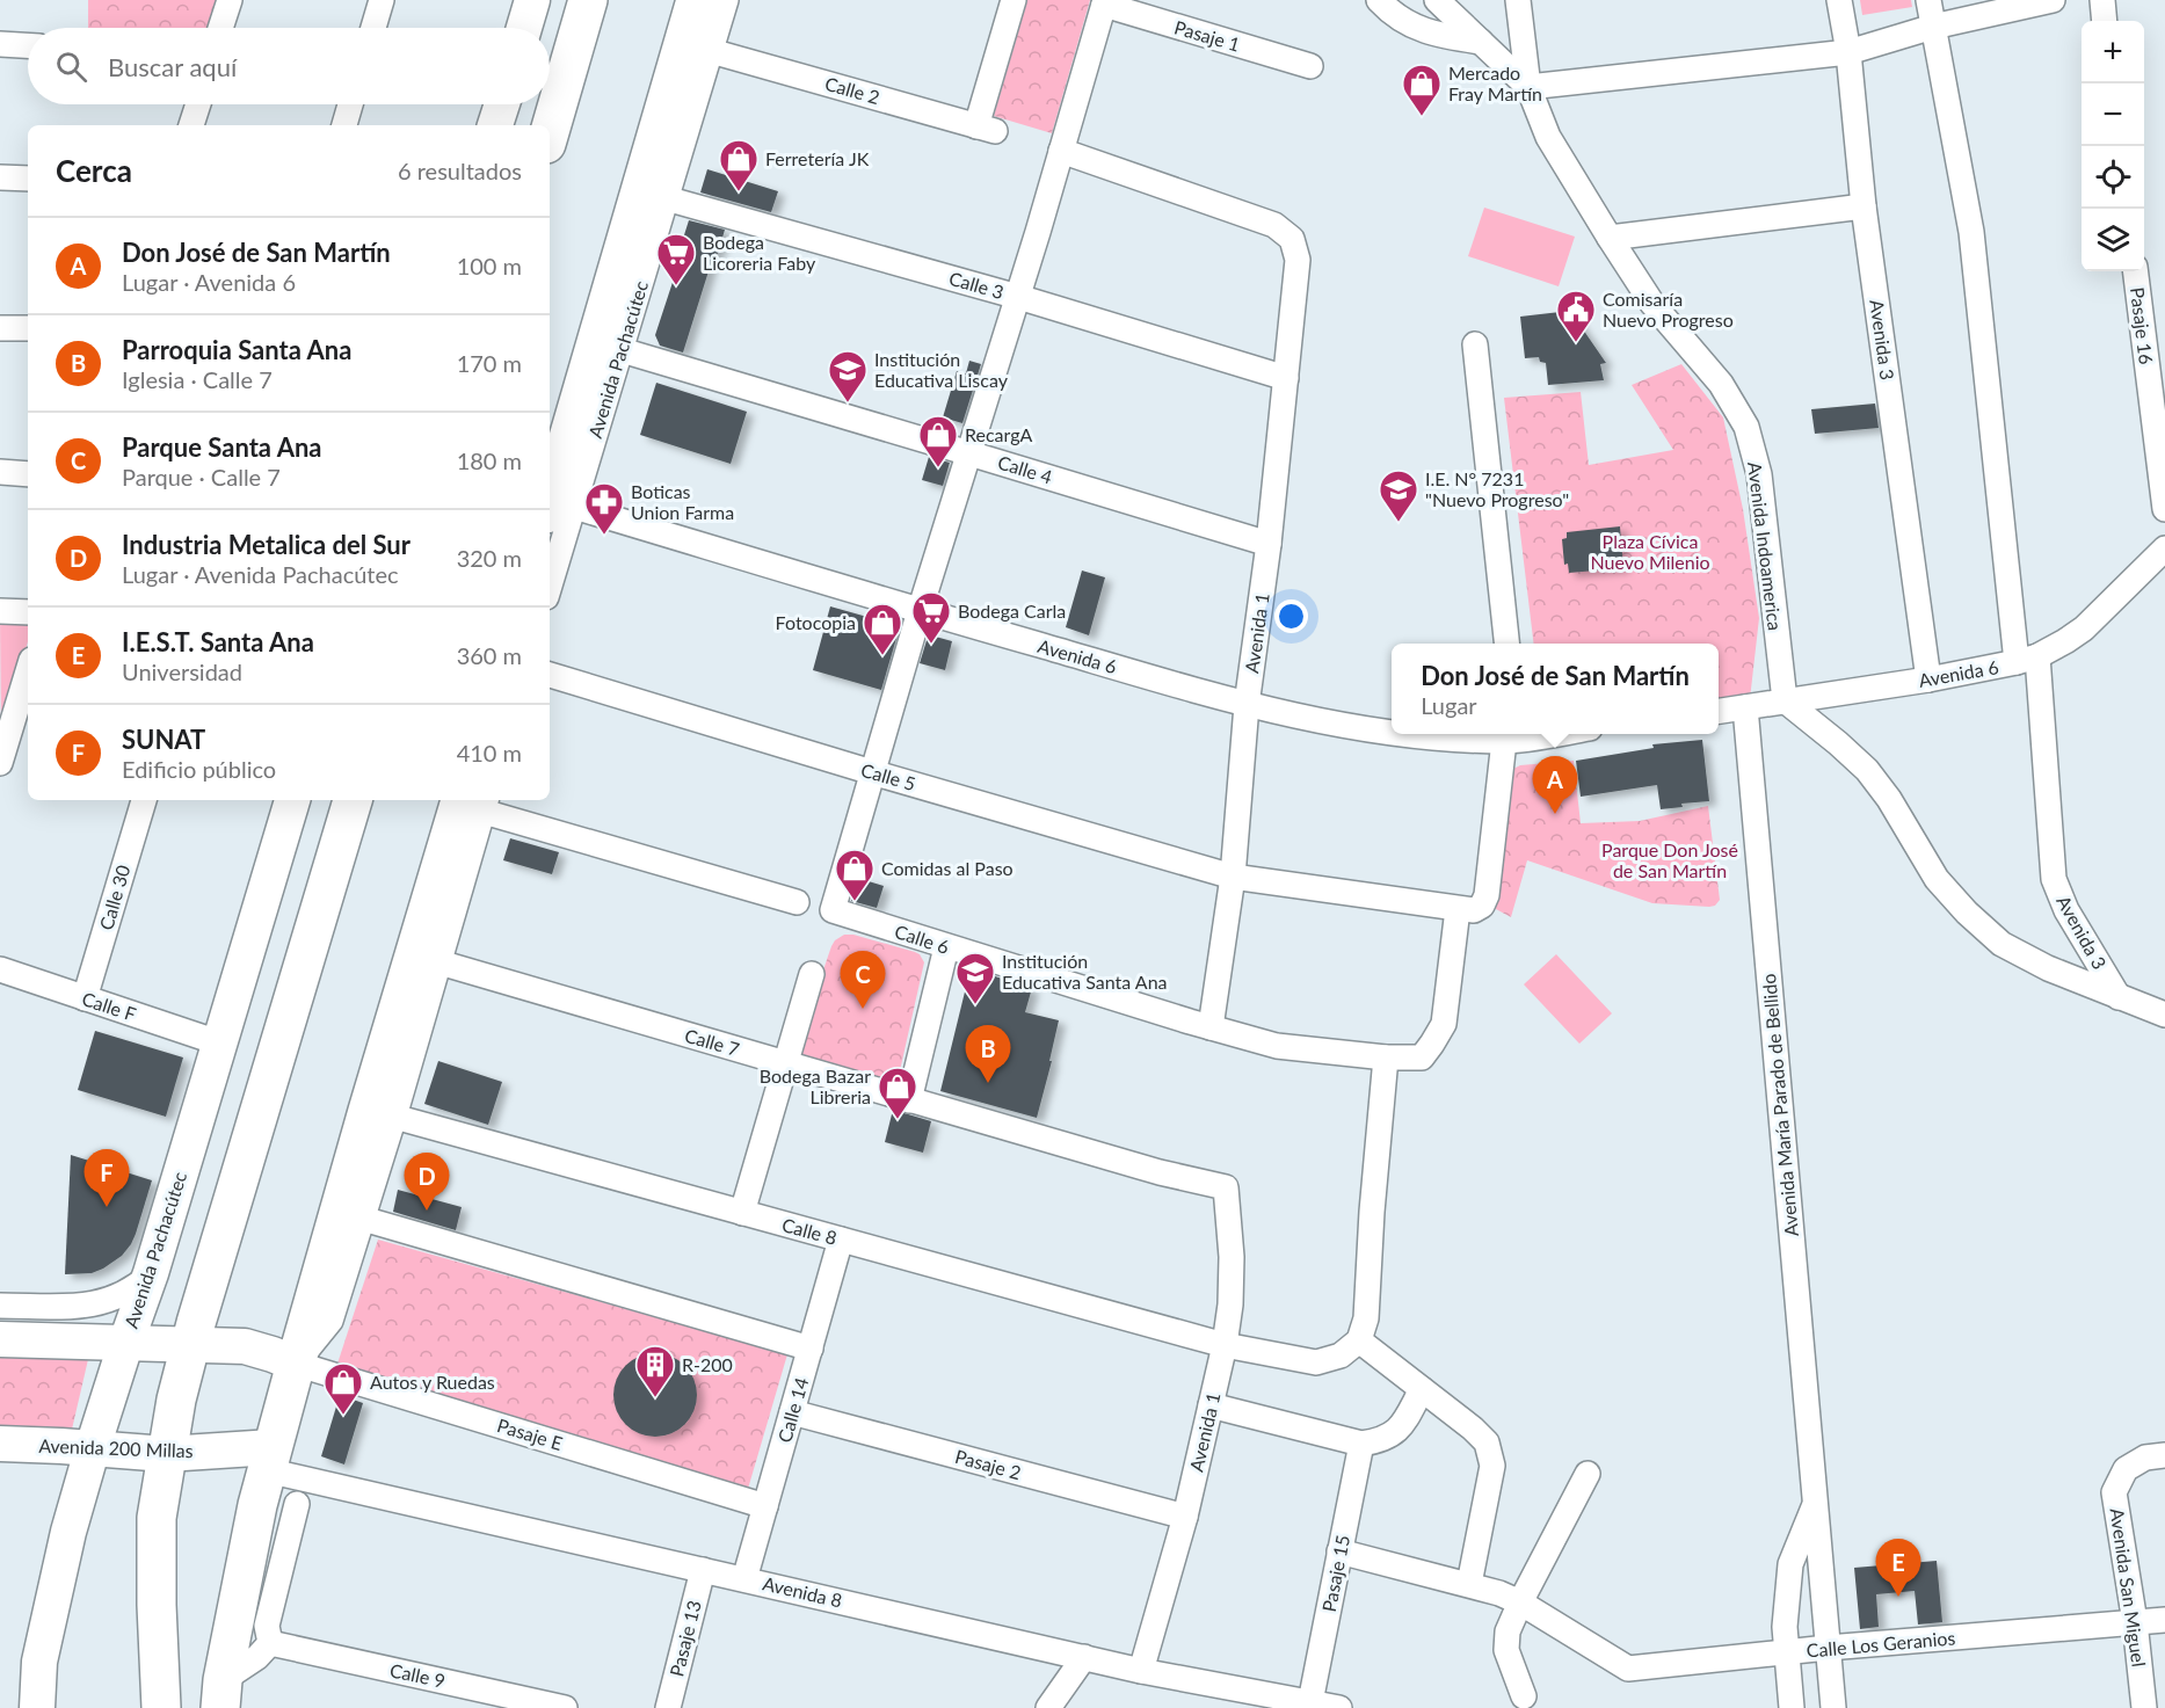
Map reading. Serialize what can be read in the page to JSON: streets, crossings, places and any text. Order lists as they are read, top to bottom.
{
  "streets": {
    "main road": ["Avenida Pachacútec"],
    "street": [
      "Pasaje 1",
      "Calle 2",
      "Calle 3",
      "Pasaje 16",
      "Avenida 3",
      "Calle 4",
      "Avenida Indoamerica",
      "Avenida 1",
      "Avenida 6",
      "Calle 5",
      "Calle 30",
      "Calle 6",
      "Calle F",
      "Calle 7",
      "Avenida María Parado de Bellido",
      "Calle 8",
      "Calle 14",
      "Pasaje E",
      "Avenida 200 Millas",
      "Pasaje 2",
      "Pasaje 15",
      "Avenida San Miguel",
      "Avenida 8",
      "Pasaje 13",
      "Calle Los Geranios",
      "Calle 9"
    ]
  },
  "crossings": [
    ["Calle 2", "Avenida Pachacútec"],
    ["Calle 3", "Avenida Pachacútec"],
    ["Calle 3", "Avenida 1"],
    ["Avenida 3", "Avenida 6"],
    ["Avenida Pachacútec", "Calle 4"],
    ["Avenida Pachacútec", "Avenida 6"],
    ["Avenida Pachacútec", "Calle F"],
    ["Avenida Pachacútec", "Avenida 200 Millas"],
    ["Calle 4", "Avenida 1"],
    ["Avenida Indoamerica", "Avenida 6"],
    ["Avenida 1", "Avenida 6"],
    ["Avenida 1", "Calle 5"],
    ["Avenida 1", "Calle 6"],
    ["Avenida 1", "Calle 7"],
    ["Avenida 1", "Calle 8"],
    ["Avenida 1", "Pasaje 2"],
    ["Avenida 1", "Avenida 8"],
    ["Avenida 6", "Avenida María Parado de Bellido"],
    ["Calle 5", "Calle 6"],
    ["Calle 30", "Calle F"],
    ["Avenida María Parado de Bellido", "Calle Los Geranios"],
    ["Calle 8", "Calle 14"],
    ["Calle 14", "Pasaje E"],
    ["Calle 14", "Pasaje 2"],
    ["Calle 14", "Avenida 8"],
    ["Avenida 200 Millas", "Avenida 8"],
    ["Pasaje 15", "Avenida 8"],
    ["Avenida San Miguel", "Calle Los Geranios"],
    ["Avenida 8", "Pasaje 13"]
  ],
  "parks": ["Plaza Cívica Nuevo Milenio", "Parque Don José de San Martín"],
  "places": {
    "shop": [
      "Mercado Fray Martín",
      "Ferretería JK",
      "RecargA",
      "Fotocopia",
      "Comidas al Paso",
      "Bodega Bazar Libreria",
      "Autos y Ruedas"
    ],
    "supermarket": ["Bodega Licoreria Faby", "Bodega Carla"],
    "public building": ["Comisaría Nuevo Progreso"],
    "school or university": ["Institución Educativa Liscay", "I.E. N° 7231 \"Nuevo Progreso\"", "Institución Educativa Santa Ana"],
    "pharmacy": ["Boticas Union Farma"],
    "building": ["R-200"]
  },
  "page": {
    "map_buttons": ["+", "−"],
    "search": "Buscar aquí",
    "heading": ["Cerca", "6 resultados"],
    "list": [
      {
        "mark": "A",
        "name": "Don José de San Martín",
        "note": "Lugar · Avenida 6",
        "value": "100 m"
      },
      {
        "mark": "B",
        "name": "Parroquia Santa Ana",
        "note": "Iglesia · Calle 7",
        "value": "170 m"
      },
      {
        "mark": "C",
        "name": "Parque Santa Ana",
        "note": "Parque · Calle 7",
        "value": "180 m"
      },
      {
        "mark": "D",
        "name": "Industria Metalica del Sur",
        "note": "Lugar · Avenida Pachacútec",
        "value": "320 m"
      },
      {
        "mark": "E",
        "name": "I.E.S.T. Santa Ana",
        "note": "Universidad",
        "value": "360 m"
      },
      {
        "mark": "F",
        "name": "SUNAT",
        "note": "Edificio público",
        "value": "410 m"
      }
    ],
    "popup": ["Don José de San Martín", "Lugar"],
    "pins": [
      "A",
      "C",
      "B",
      "F",
      "D",
      "E"
    ]
  }
}
